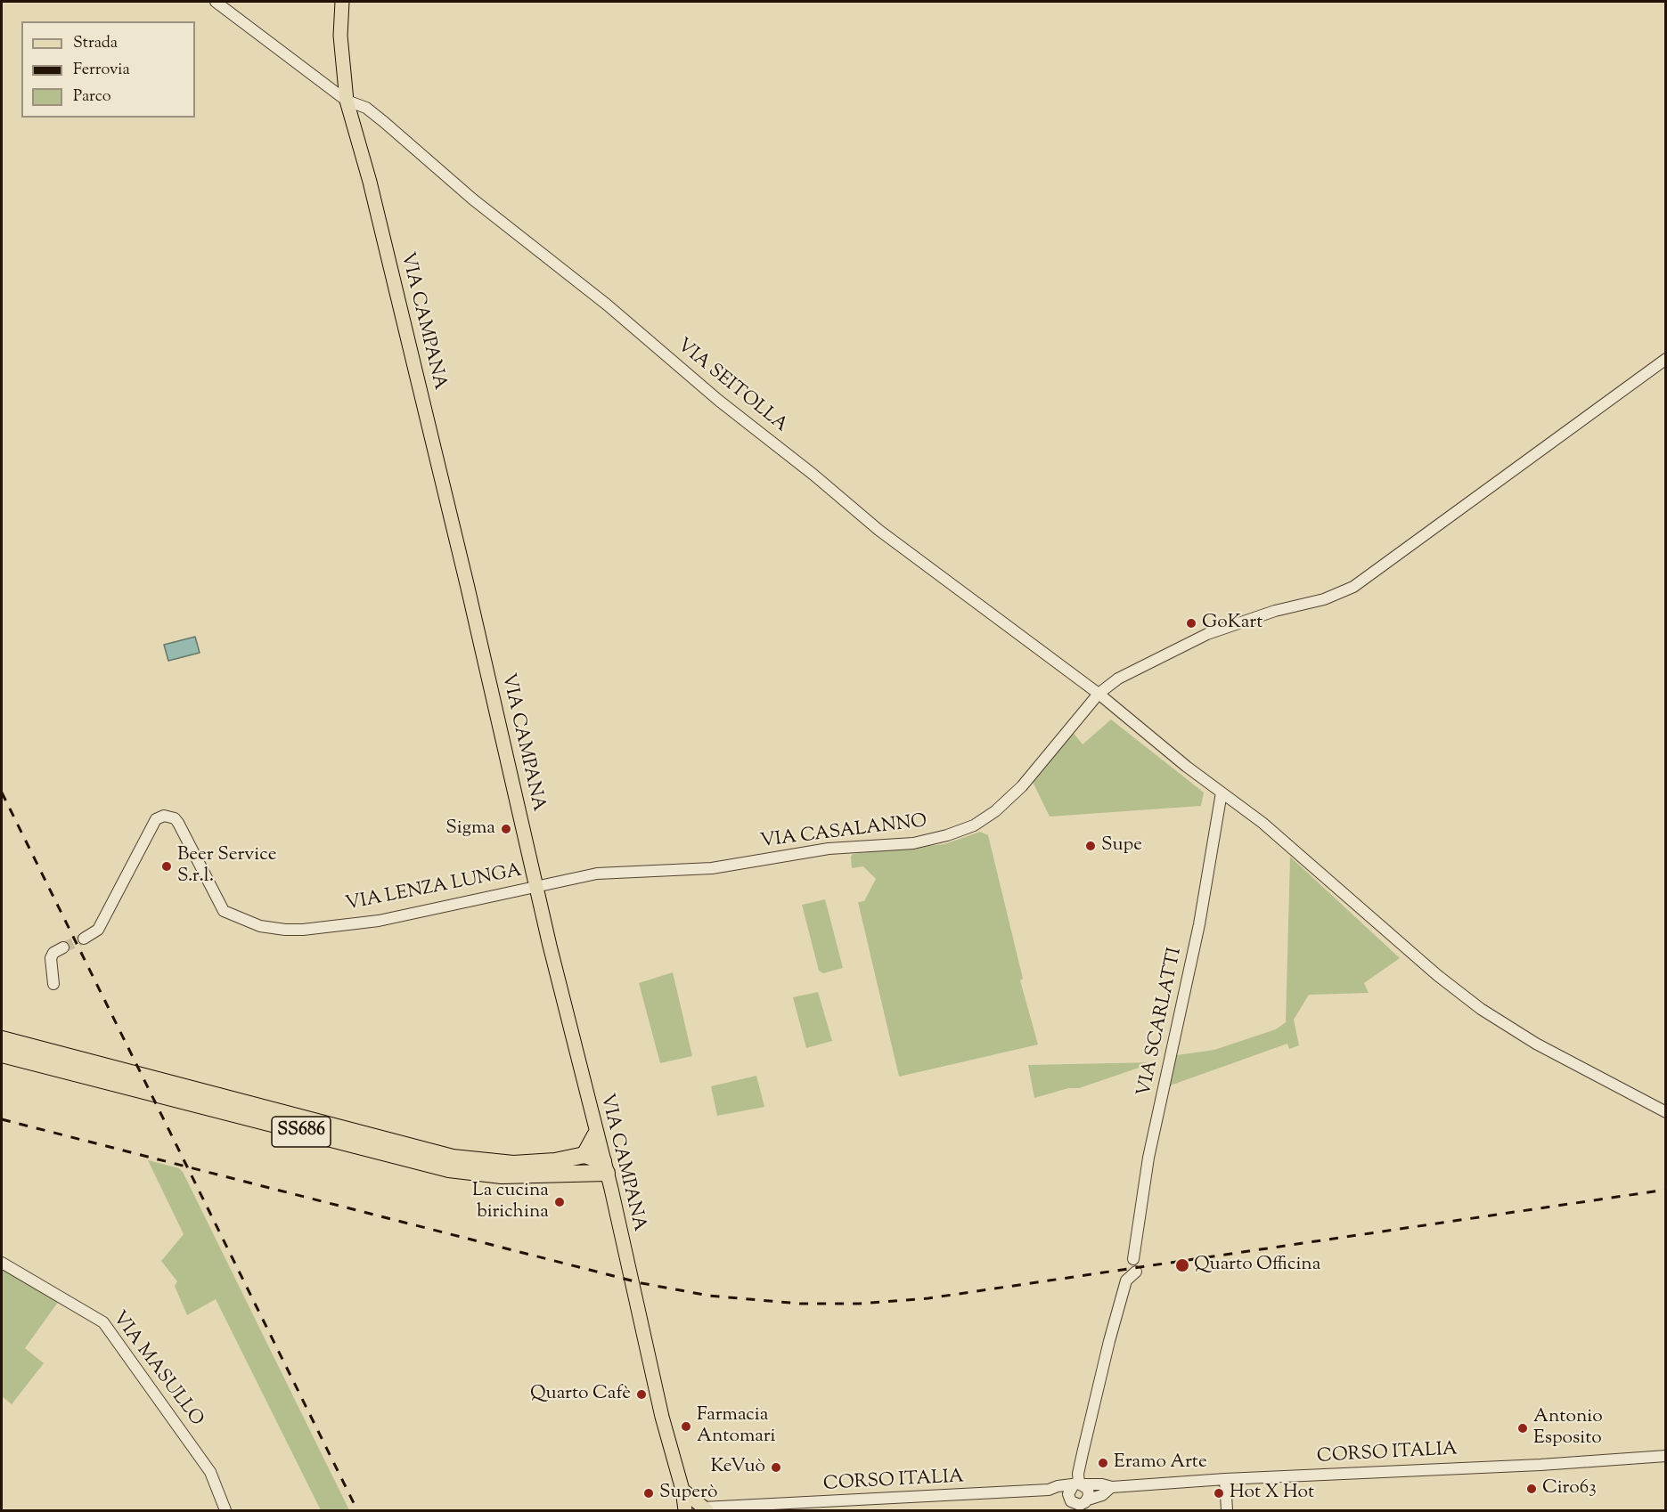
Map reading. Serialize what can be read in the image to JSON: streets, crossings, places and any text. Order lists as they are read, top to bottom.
{
  "streets": {
    "highway": ["SS686"],
    "main road": ["VIA CAMPANA"],
    "street": [
      "VIA SEITOLLA",
      "VIA CASALANNO",
      "VIA LENZA LUNGA",
      "VIA SCARLATTI",
      "VIA MASULLO",
      "CORSO ITALIA"
    ]
  },
  "crossings": [
    ["VIA CAMPANA", "VIA SEITOLLA"],
    ["VIA CAMPANA", "VIA CASALANNO"],
    ["VIA CAMPANA", "VIA LENZA LUNGA"],
    ["VIA CAMPANA", "SS686"],
    ["VIA CAMPANA", "CORSO ITALIA"],
    ["VIA SEITOLLA", "VIA CASALANNO"],
    ["VIA SEITOLLA", "VIA SCARLATTI"],
    ["VIA CASALANNO", "VIA LENZA LUNGA"]
  ],
  "places": [
    "GoKart",
    "Sigma",
    "Supe",
    "Beer Service S.r.l.",
    "La cucina birichina",
    "Quarto Officina",
    "Quarto Cafè",
    "Farmacia Antomari",
    "Antonio Esposito",
    "Eramo Arte",
    "KeVuò",
    "Ciro63",
    "Superò",
    "Hot X Hot"
  ],
  "legend": ["Strada", "Ferrovia", "Parco"]
}
